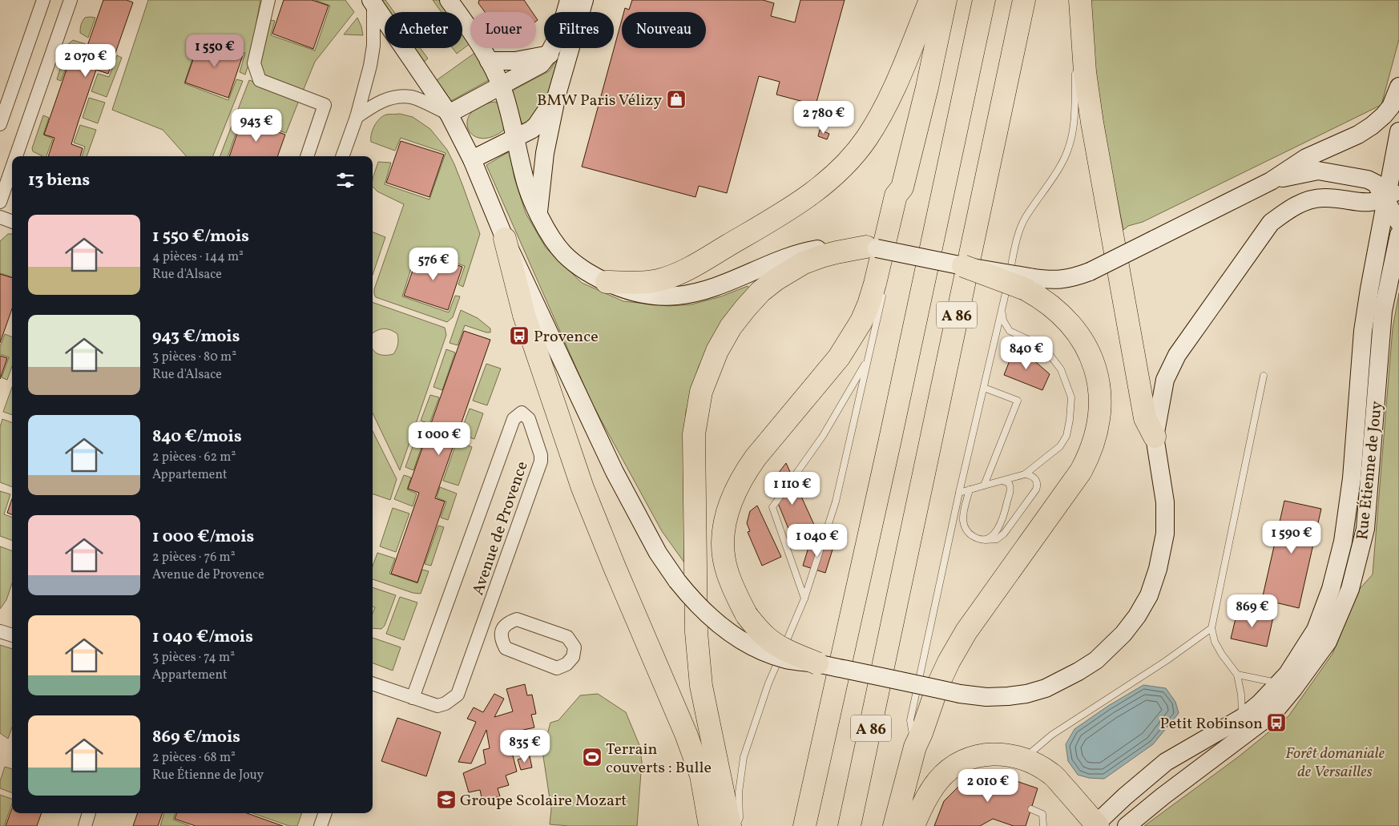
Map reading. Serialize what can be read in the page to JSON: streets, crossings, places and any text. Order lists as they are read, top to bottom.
{
  "streets": {
    "highway": ["A 86"],
    "main road": ["Rue Étienne de Jouy"],
    "street": ["Avenue de Provence"]
  },
  "parks": ["Forêt domaniale de Versailles"],
  "places": {
    "shop": ["BMW Paris Vélizy"],
    "bus stop": ["Provence", "Petit Robinson"],
    "sports": ["Terrain couverts : Bulle"],
    "school or university": ["Groupe Scolaire Mozart"]
  },
  "page": {
    "chip": [
      "Acheter",
      "Louer",
      "Filtres",
      "Nouveau"
    ],
    "price": [
      "1 550 €",
      "2 070 €",
      "2 780 €",
      "943 €",
      "576 €",
      "840 €",
      "1 000 €",
      "1 110 €",
      "1 590 €",
      "1 040 €",
      "869 €",
      "835 €",
      "2 010 €"
    ],
    "heading": "13 biens",
    "list": [
      {
        "name": "1 550 €/mois",
        "note": "4 pièces · 144 m² · Rue d'Alsace"
      },
      {
        "name": "943 €/mois",
        "note": "3 pièces · 80 m² · Rue d'Alsace"
      },
      {
        "name": "840 €/mois",
        "note": "2 pièces · 62 m² · Appartement"
      },
      {
        "name": "1 000 €/mois",
        "note": "2 pièces · 76 m² · Avenue de Provence"
      },
      {
        "name": "1 040 €/mois",
        "note": "3 pièces · 74 m² · Appartement"
      },
      {
        "name": "869 €/mois",
        "note": "2 pièces · 68 m² · Rue Étienne de Jouy"
      }
    ]
  }
}
